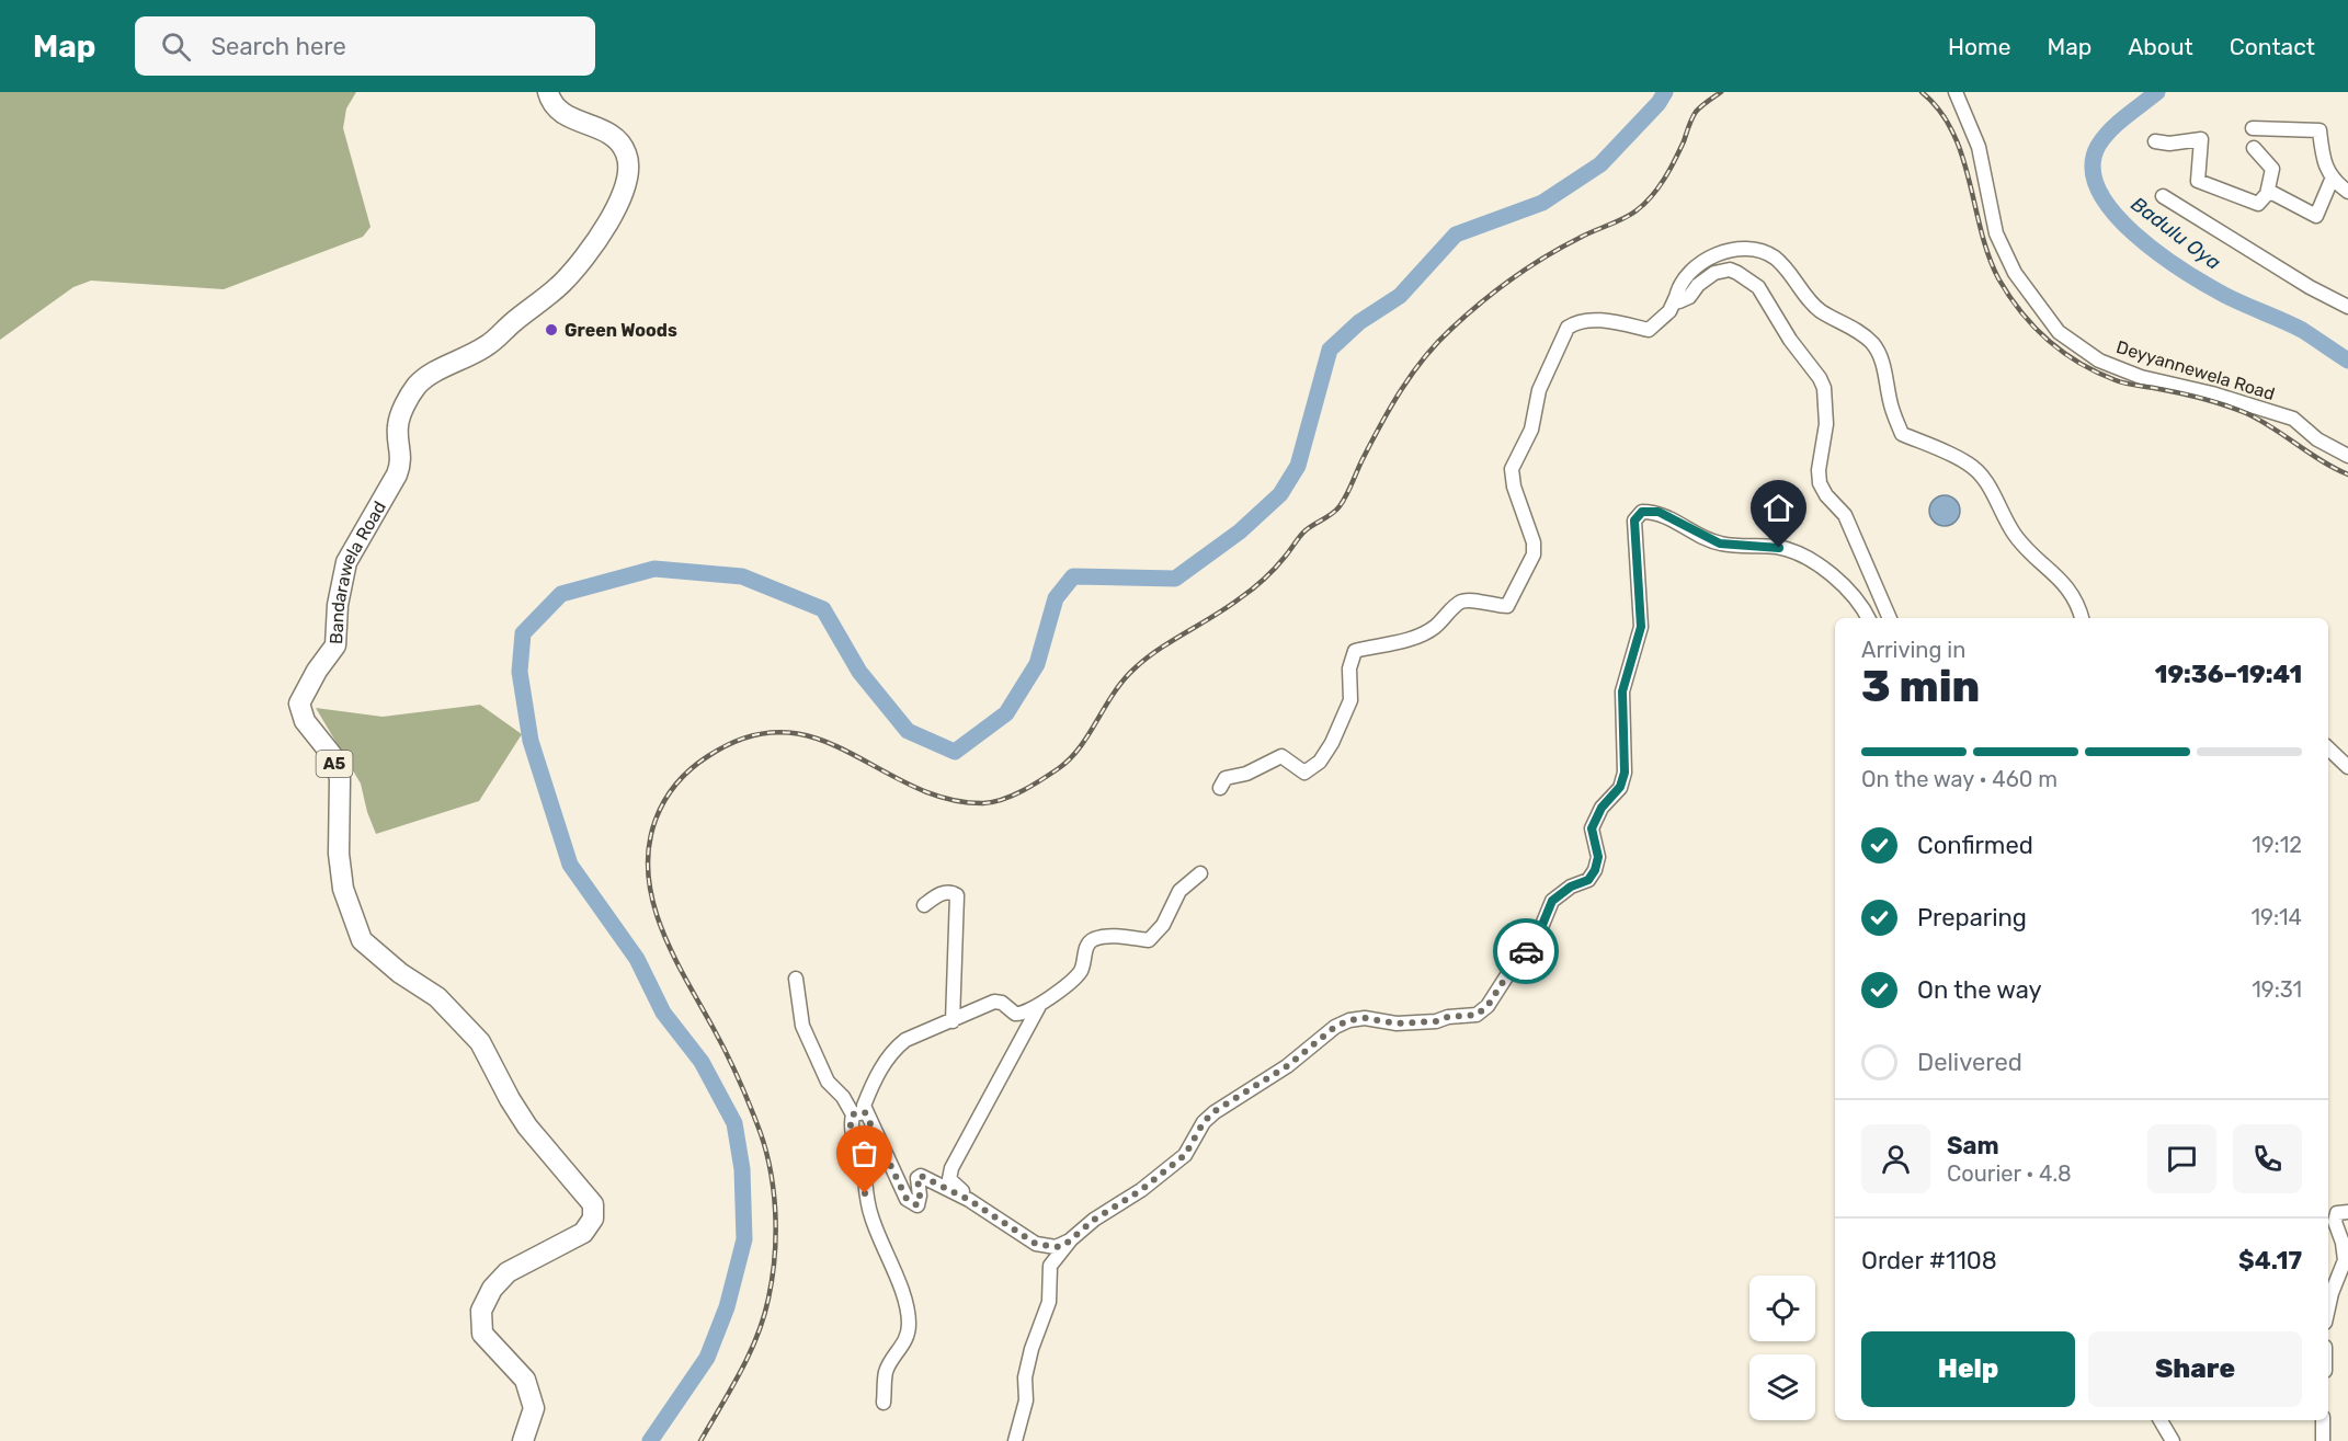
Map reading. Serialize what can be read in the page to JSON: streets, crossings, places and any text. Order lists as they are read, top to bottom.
{
  "streets": {
    "highway": ["Bandarawela Road", "A5"],
    "street": ["Deyyannewela Road"]
  },
  "water": ["Badulu Oya"],
  "places": ["Green Woods"],
  "page": {
    "header": "Map",
    "search": "Search here",
    "nav": [
      "Home",
      "Map",
      "About",
      "Contact"
    ],
    "heading": ["3 min", "Arriving in", "19:36–19:41"],
    "panel": [
      "Sam",
      "Courier · 4.8",
      "Order #1108",
      "$4.17"
    ],
    "bar": "On the way · 460 m",
    "list": [
      ["Confirmed", "19:12"],
      ["Preparing", "19:14"],
      ["On the way", "19:31"],
      "Delivered"
    ],
    "buttons": ["Help", "Share"]
  }
}
